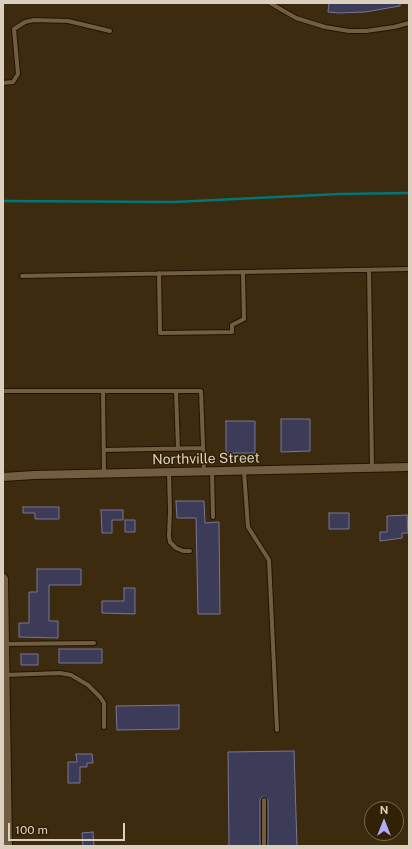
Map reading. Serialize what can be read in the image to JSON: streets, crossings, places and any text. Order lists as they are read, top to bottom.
{
  "streets": {
    "street": ["Northville Street"]
  },
  "scale_bar": "100 m",
  "north": "top"
}
